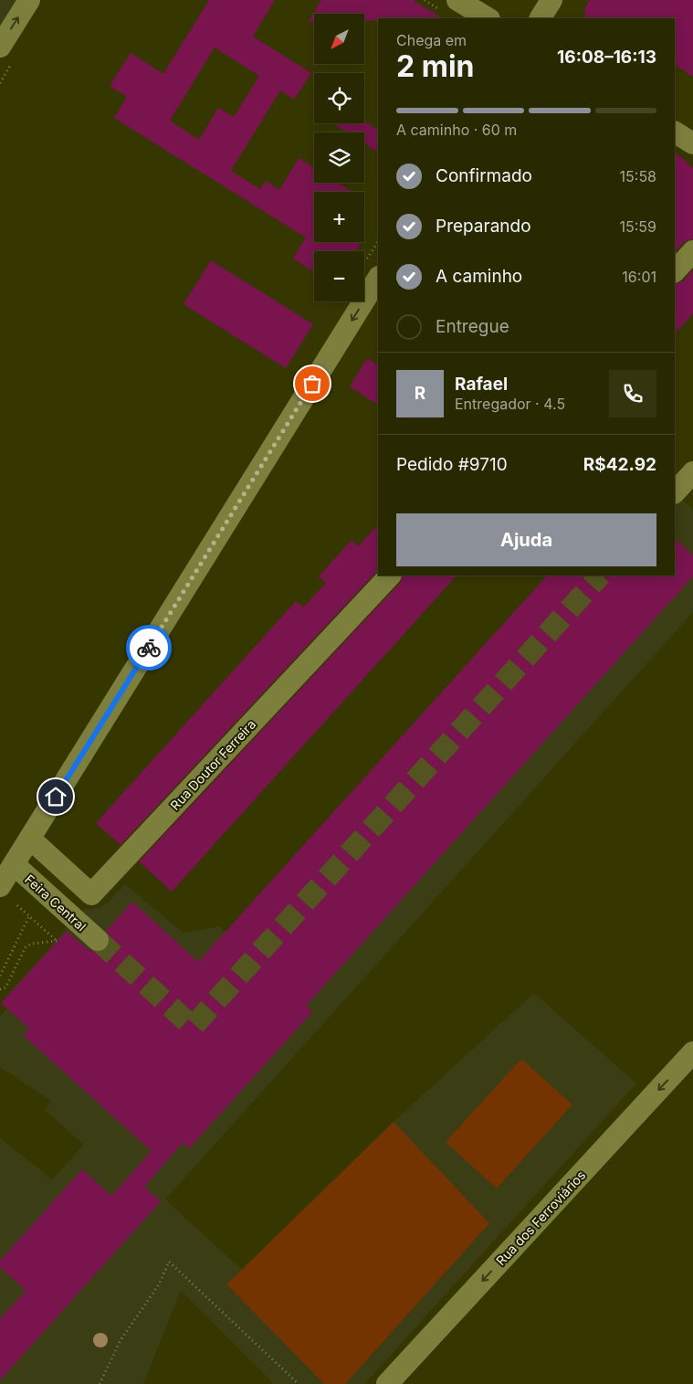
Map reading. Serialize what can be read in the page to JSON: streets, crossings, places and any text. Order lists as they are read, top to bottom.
{
  "streets": {
    "street": ["Rua Doutor Ferreira", "Feira Central", "Rua dos Ferroviários"]
  },
  "one_way": ["Rua dos Ferroviários"],
  "north": "bottom left",
  "page": {
    "map_buttons": ["+", "−"],
    "heading": ["2 min", "Chega em", "16:08–16:13"],
    "panel": [
      "Rafael",
      "Entregador · 4.5",
      "Pedido #9710",
      "R$42.92"
    ],
    "bar": "A caminho · 60 m",
    "list": [
      ["Confirmado", "15:58"],
      ["Preparando", "15:59"],
      ["A caminho", "16:01"],
      "Entregue"
    ],
    "round": "R",
    "buttons": "Ajuda"
  }
}
